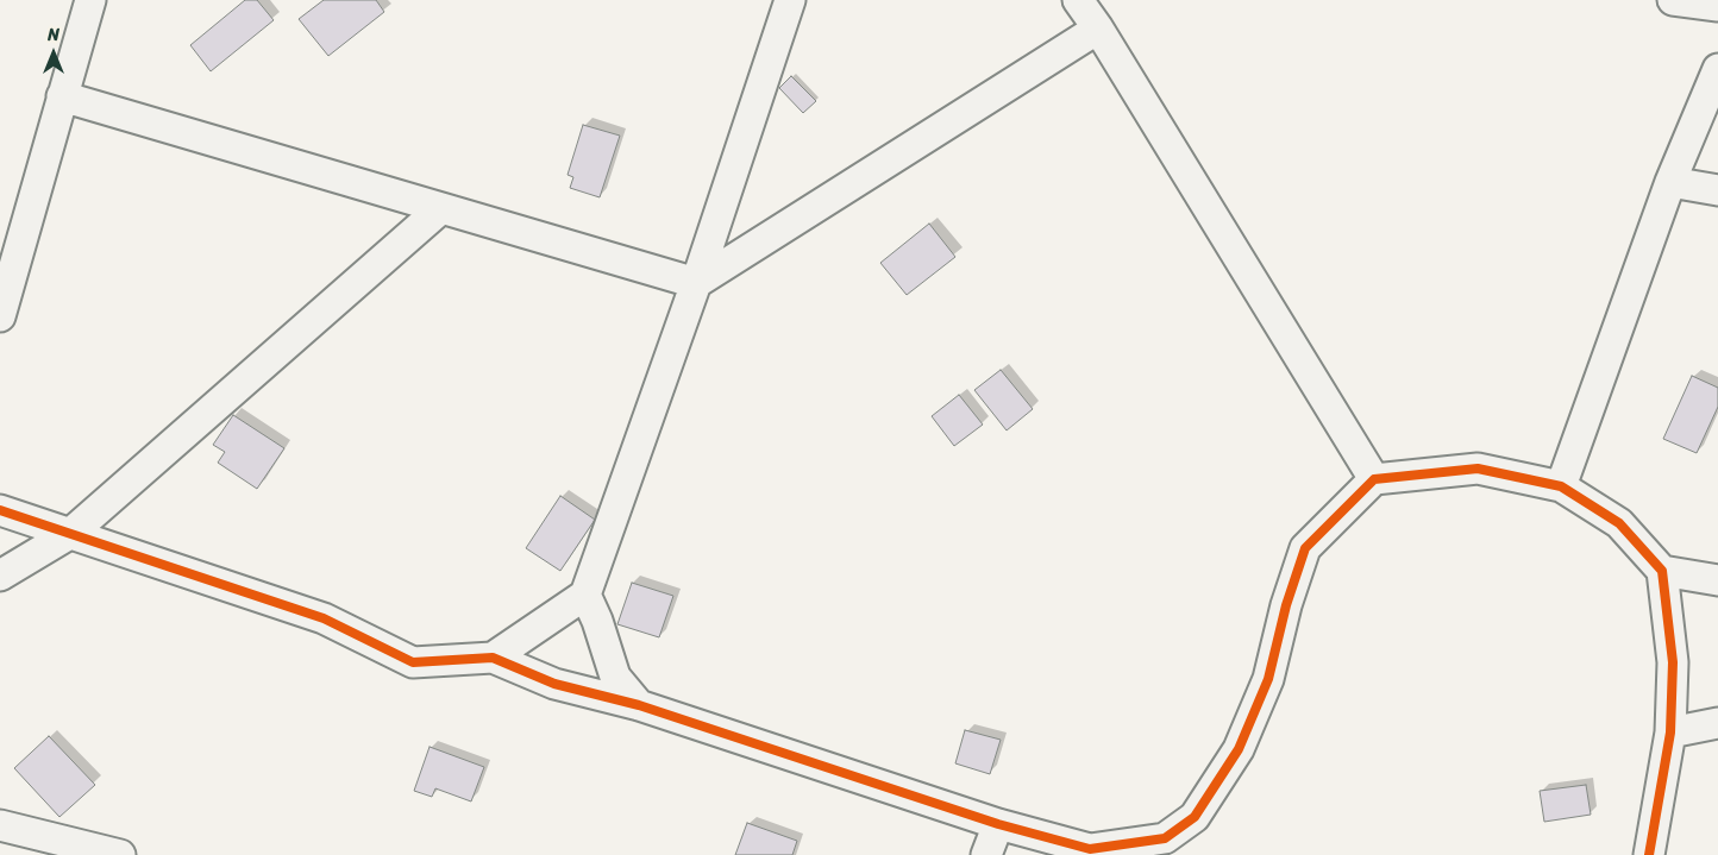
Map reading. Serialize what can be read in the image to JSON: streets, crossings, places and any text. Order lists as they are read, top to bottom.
{
  "north": "top"
}
